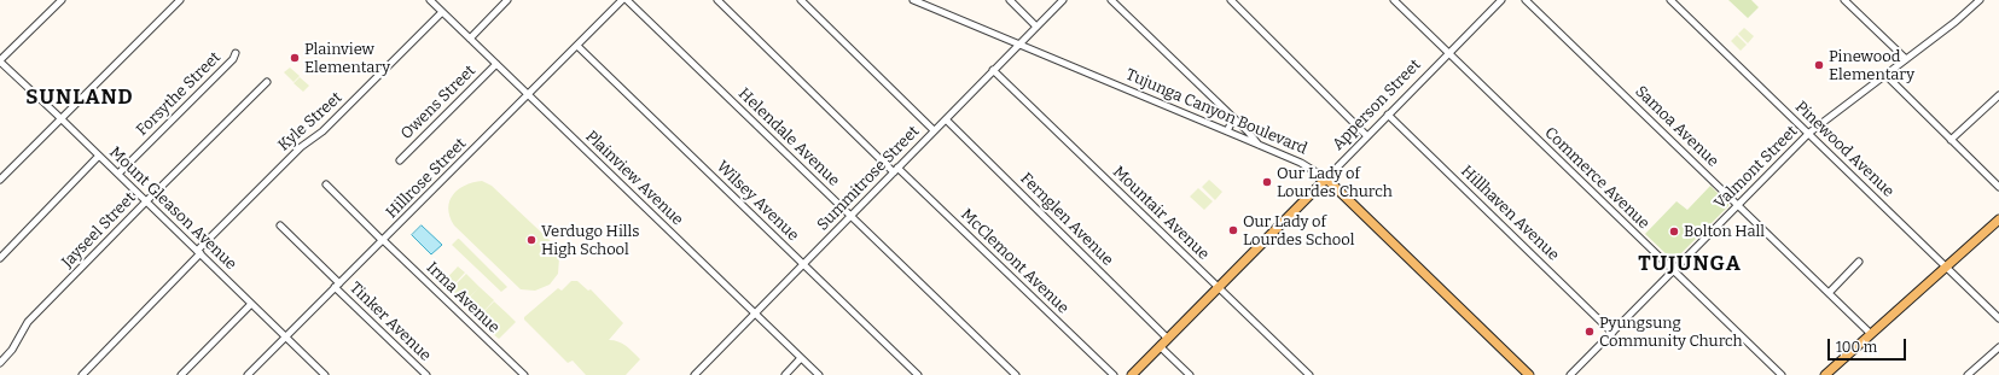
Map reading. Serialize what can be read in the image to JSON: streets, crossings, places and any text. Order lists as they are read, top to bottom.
{
  "streets": {
    "main road": ["Apperson Street", "Tujunga Canyon Boulevard"],
    "street": [
      "Forsythe Street",
      "Owens Street",
      "Kyle Street",
      "Samoa Avenue",
      "Helendale Avenue",
      "Pinewood Avenue",
      "Valmont Street",
      "Hillrose Street",
      "Plainview Avenue",
      "Summitrose Street",
      "Commerce Avenue",
      "Wilsey Avenue",
      "Mount Gleason Avenue",
      "Mountair Avenue",
      "Hillhaven Avenue",
      "Fernglen Avenue",
      "Jayseel Street",
      "McClemont Avenue",
      "Irma Avenue",
      "Tinker Avenue"
    ]
  },
  "crossings": [
    ["Forsythe Street", "Mount Gleason Avenue"],
    ["Owens Street", "Plainview Avenue"],
    ["Apperson Street", "Tujunga Canyon Boulevard"],
    ["Apperson Street", "Commerce Avenue"],
    ["Apperson Street", "Mountair Avenue"],
    ["Apperson Street", "Hillhaven Avenue"],
    ["Apperson Street", "Fernglen Avenue"],
    ["Tujunga Canyon Boulevard", "Summitrose Street"],
    ["Kyle Street", "Plainview Avenue"],
    ["Kyle Street", "Mount Gleason Avenue"],
    ["Samoa Avenue", "Valmont Street"],
    ["Helendale Avenue", "Summitrose Street"],
    ["Pinewood Avenue", "Valmont Street"],
    ["Valmont Street", "Commerce Avenue"],
    ["Valmont Street", "Hillhaven Avenue"],
    ["Hillrose Street", "Plainview Avenue"],
    ["Hillrose Street", "Wilsey Avenue"],
    ["Hillrose Street", "Mount Gleason Avenue"],
    ["Hillrose Street", "Irma Avenue"],
    ["Hillrose Street", "Tinker Avenue"],
    ["Plainview Avenue", "Summitrose Street"],
    ["Summitrose Street", "Wilsey Avenue"],
    ["Summitrose Street", "Mountair Avenue"],
    ["Summitrose Street", "Fernglen Avenue"],
    ["Summitrose Street", "McClemont Avenue"],
    ["Mount Gleason Avenue", "Jayseel Street"]
  ],
  "districts": ["SUNLAND", "TUJUNGA"],
  "places": [
    "Plainview Elementary",
    "Pinewood Elementary",
    "Our Lady of Lourdes Church",
    "Our Lady of Lourdes School",
    "Bolton Hall",
    "Verdugo Hills High School",
    "Pyungsung Community Church"
  ],
  "scale_bar": "100 m"
}
